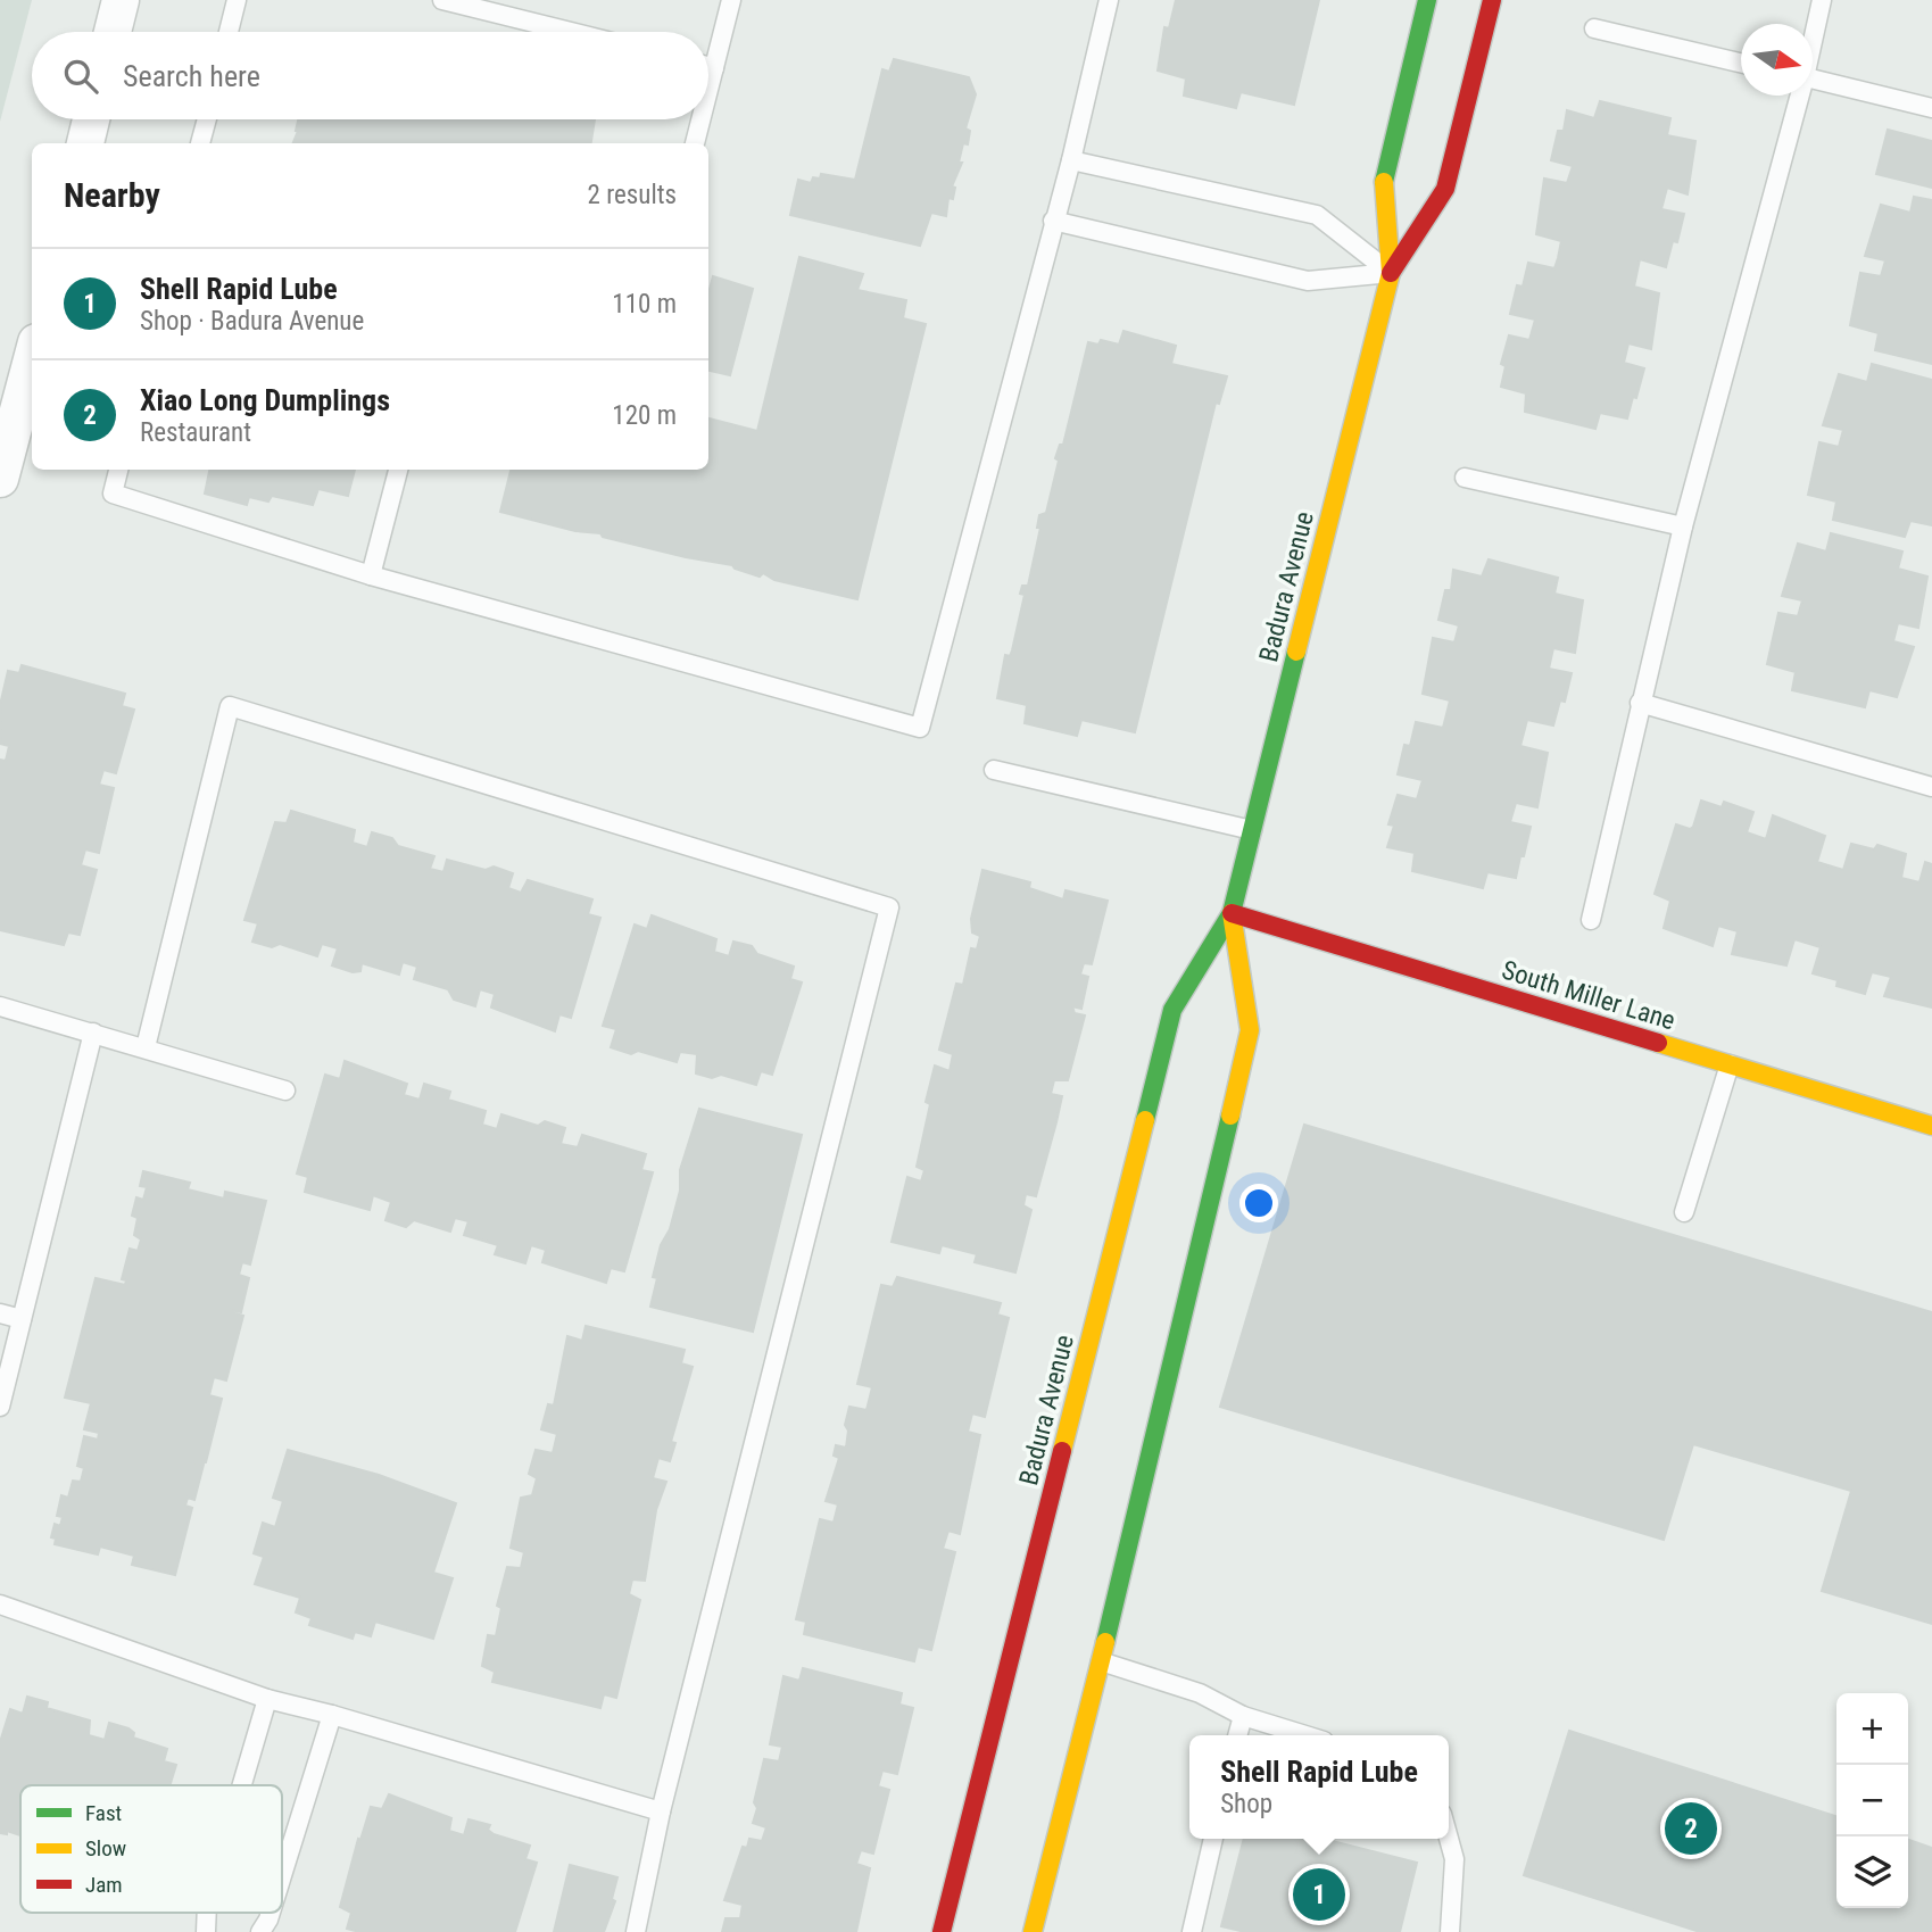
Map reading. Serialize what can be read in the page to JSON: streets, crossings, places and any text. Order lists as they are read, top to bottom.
{
  "streets": {
    "main road": ["Badura Avenue", "South Miller Lane"]
  },
  "crossings": [
    ["Badura Avenue", "South Miller Lane"]
  ],
  "legend": ["Fast", "Slow", "Jam"],
  "north": "right",
  "page": {
    "search": "Search here",
    "heading": ["Nearby", "2 results"],
    "list": [
      {
        "mark": "1",
        "name": "Shell Rapid Lube",
        "note": "Shop · Badura Avenue",
        "value": "110 m"
      },
      {
        "mark": "2",
        "name": "Xiao Long Dumplings",
        "note": "Restaurant",
        "value": "120 m"
      }
    ],
    "map_buttons": ["+", "−"],
    "popup": ["Shell Rapid Lube", "Shop"],
    "pins": ["2", "1"]
  }
}
